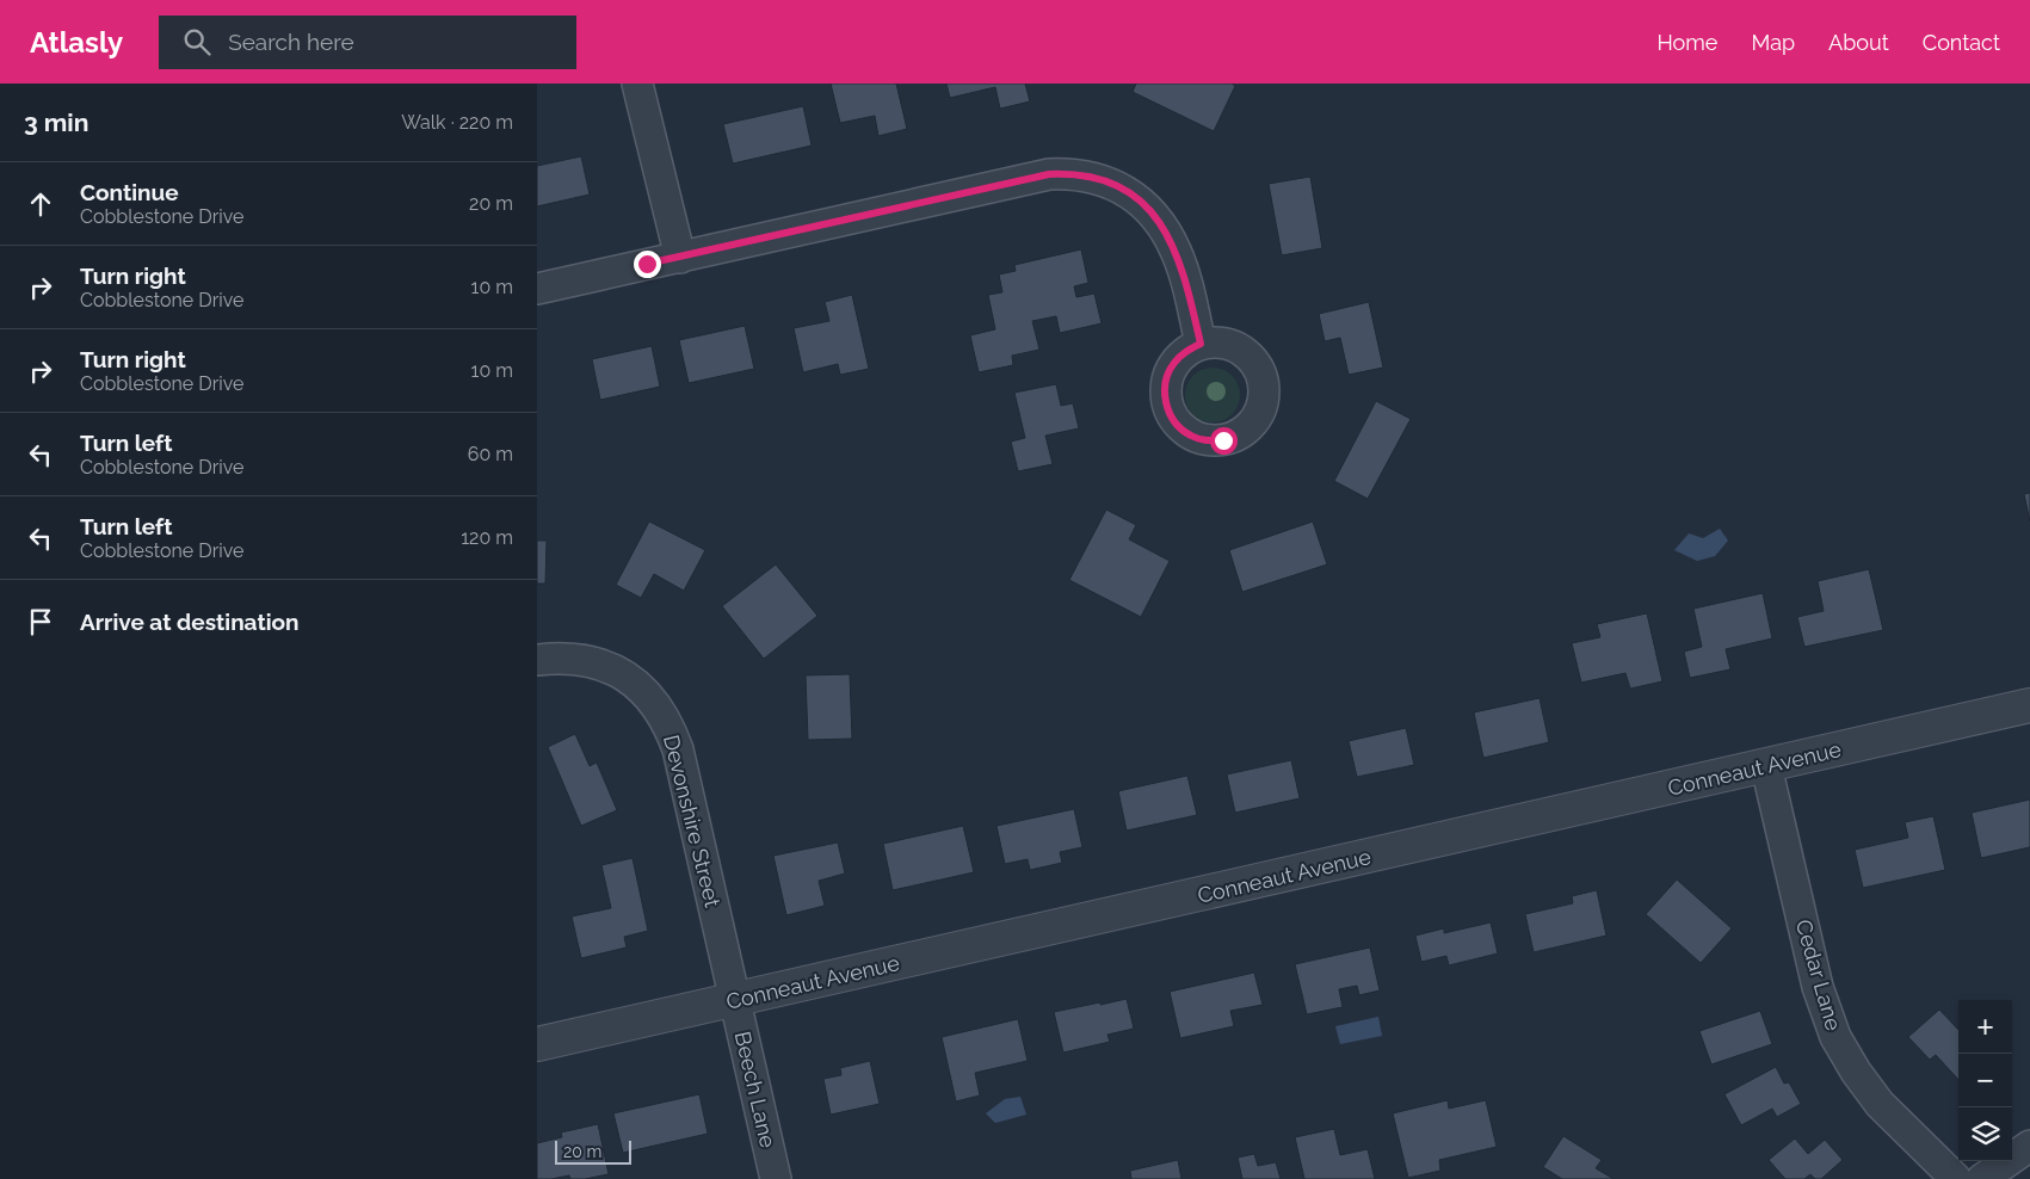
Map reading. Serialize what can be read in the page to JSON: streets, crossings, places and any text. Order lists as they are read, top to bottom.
{
  "streets": {
    "street": [
      "Conneaut Avenue",
      "Devonshire Street",
      "Cedar Lane",
      "Beech Lane"
    ]
  },
  "crossings": [
    ["Conneaut Avenue", "Devonshire Street"],
    ["Conneaut Avenue", "Cedar Lane"],
    ["Conneaut Avenue", "Beech Lane"],
    ["Devonshire Street", "Beech Lane"]
  ],
  "scale_bar": "20 m",
  "page": {
    "header": "Atlasly",
    "search": "Search here",
    "nav": [
      "Home",
      "Map",
      "About",
      "Contact"
    ],
    "heading": ["3 min", "Walk · 220 m"],
    "list": [
      ["Continue", "Cobblestone Drive", "20 m"],
      ["Turn right", "Cobblestone Drive", "10 m"],
      ["Turn right", "Cobblestone Drive", "10 m"],
      ["Turn left", "Cobblestone Drive", "60 m"],
      ["Turn left", "Cobblestone Drive", "120 m"],
      "Arrive at destination"
    ],
    "map_buttons": ["+", "−"],
    "scale": "20 m"
  }
}
